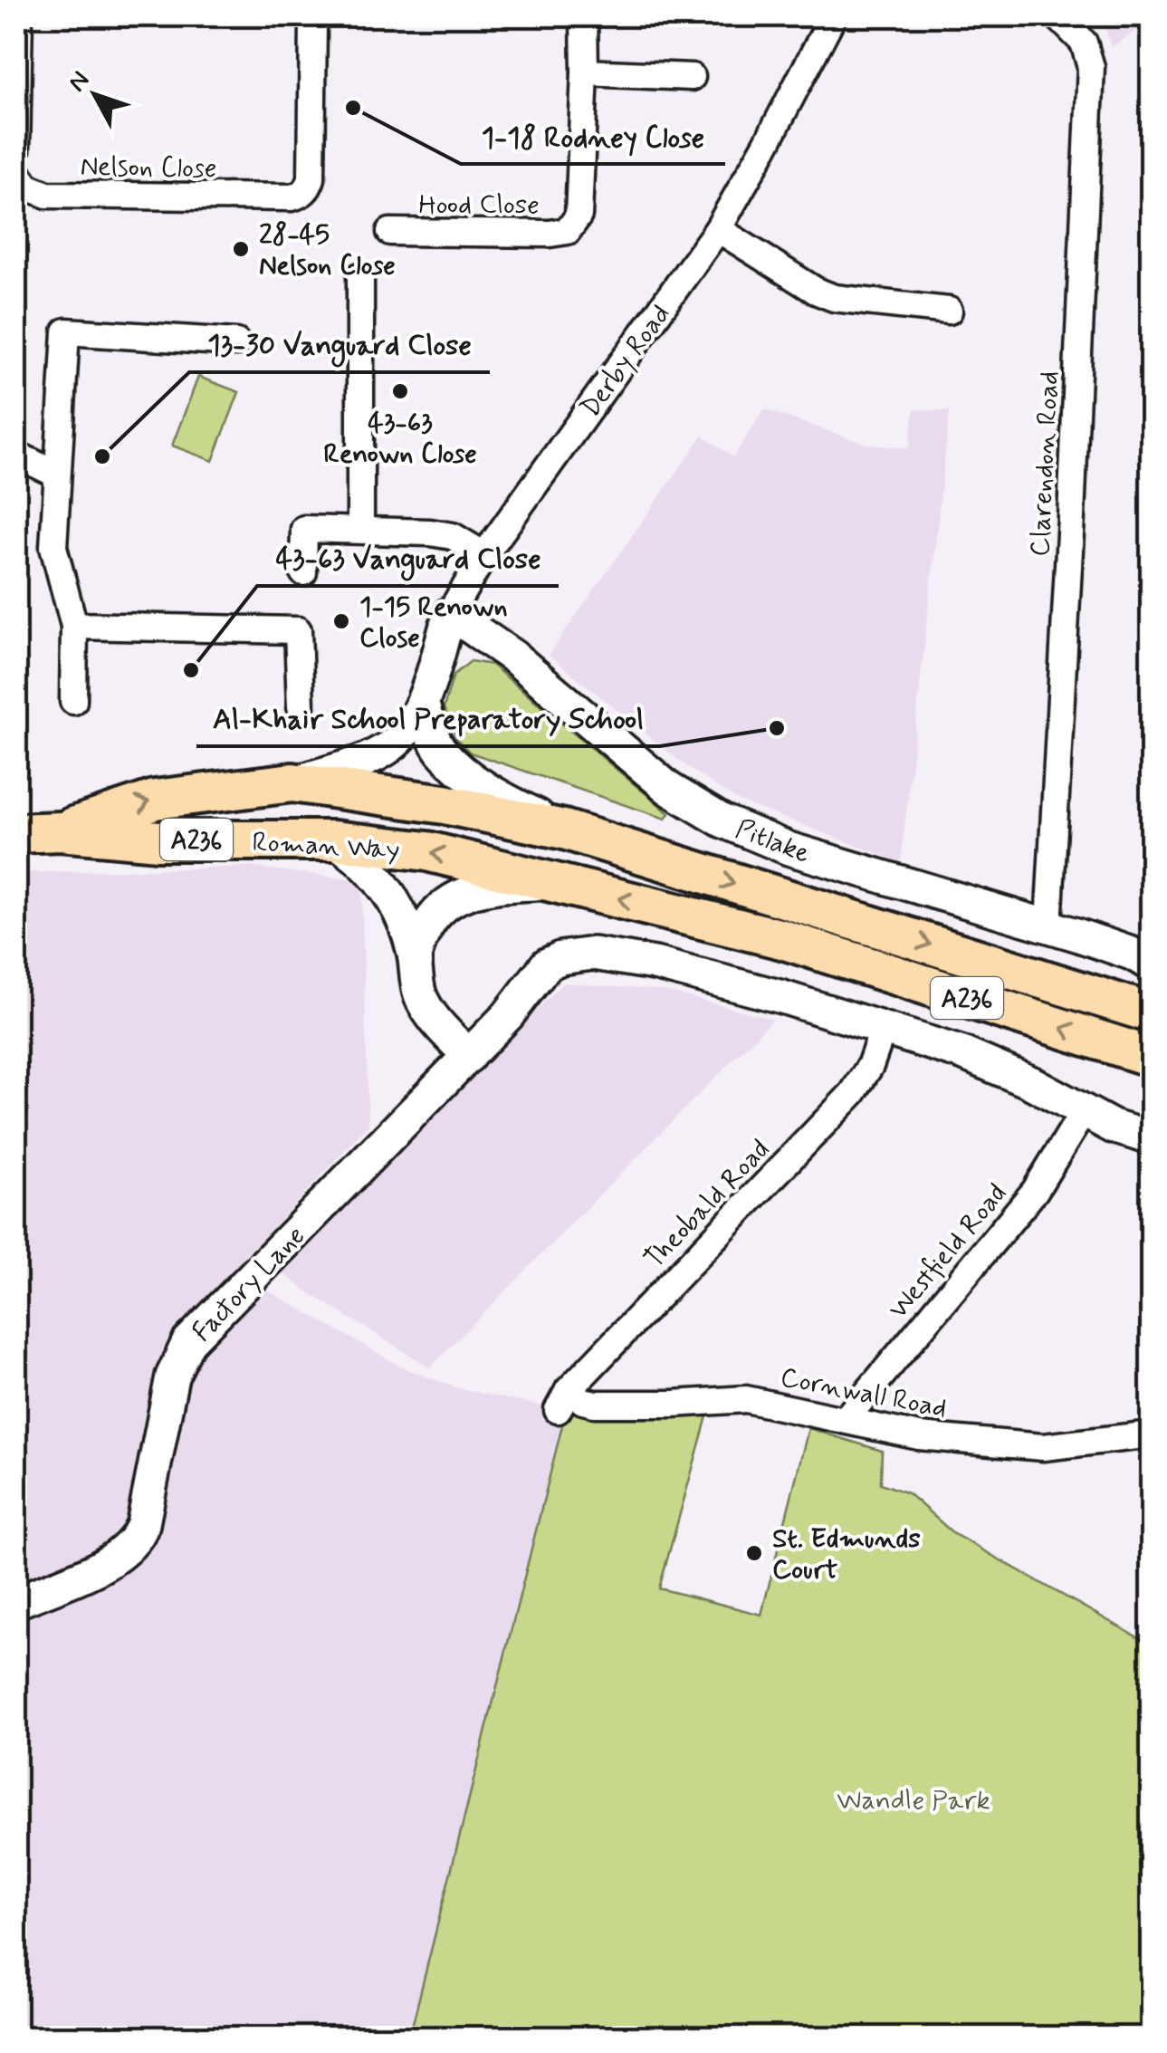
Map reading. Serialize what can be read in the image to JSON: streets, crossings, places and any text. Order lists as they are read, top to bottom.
{
  "streets": {
    "main road": ["A236", "Roman Way"],
    "street": [
      "Nelson Close",
      "Hood Close",
      "Derby Road",
      "Clarendon Road",
      "Pitlake",
      "Theobald Road",
      "Westfield Road",
      "Factory Lane",
      "Cornwall Road"
    ]
  },
  "crossings": [
    ["Derby Road", "Pitlake"],
    ["Derby Road", "Roman Way"],
    ["Clarendon Road", "Pitlake"],
    ["A236", "Roman Way"],
    ["Theobald Road", "Factory Lane"],
    ["Theobald Road", "Cornwall Road"],
    ["Westfield Road", "Factory Lane"],
    ["Westfield Road", "Cornwall Road"]
  ],
  "parks": ["Wandle Park"],
  "places": [
    "1-18 Rodney Close",
    "28-45 Nelson Close",
    "43-63 Renown Close",
    "13-30 Vanguard Close",
    "1-15 Renown Close",
    "43-63 Vanguard Close",
    "Al-Khair School Preparatory School",
    "St. Edmunds Court"
  ],
  "north": "top left"
}
